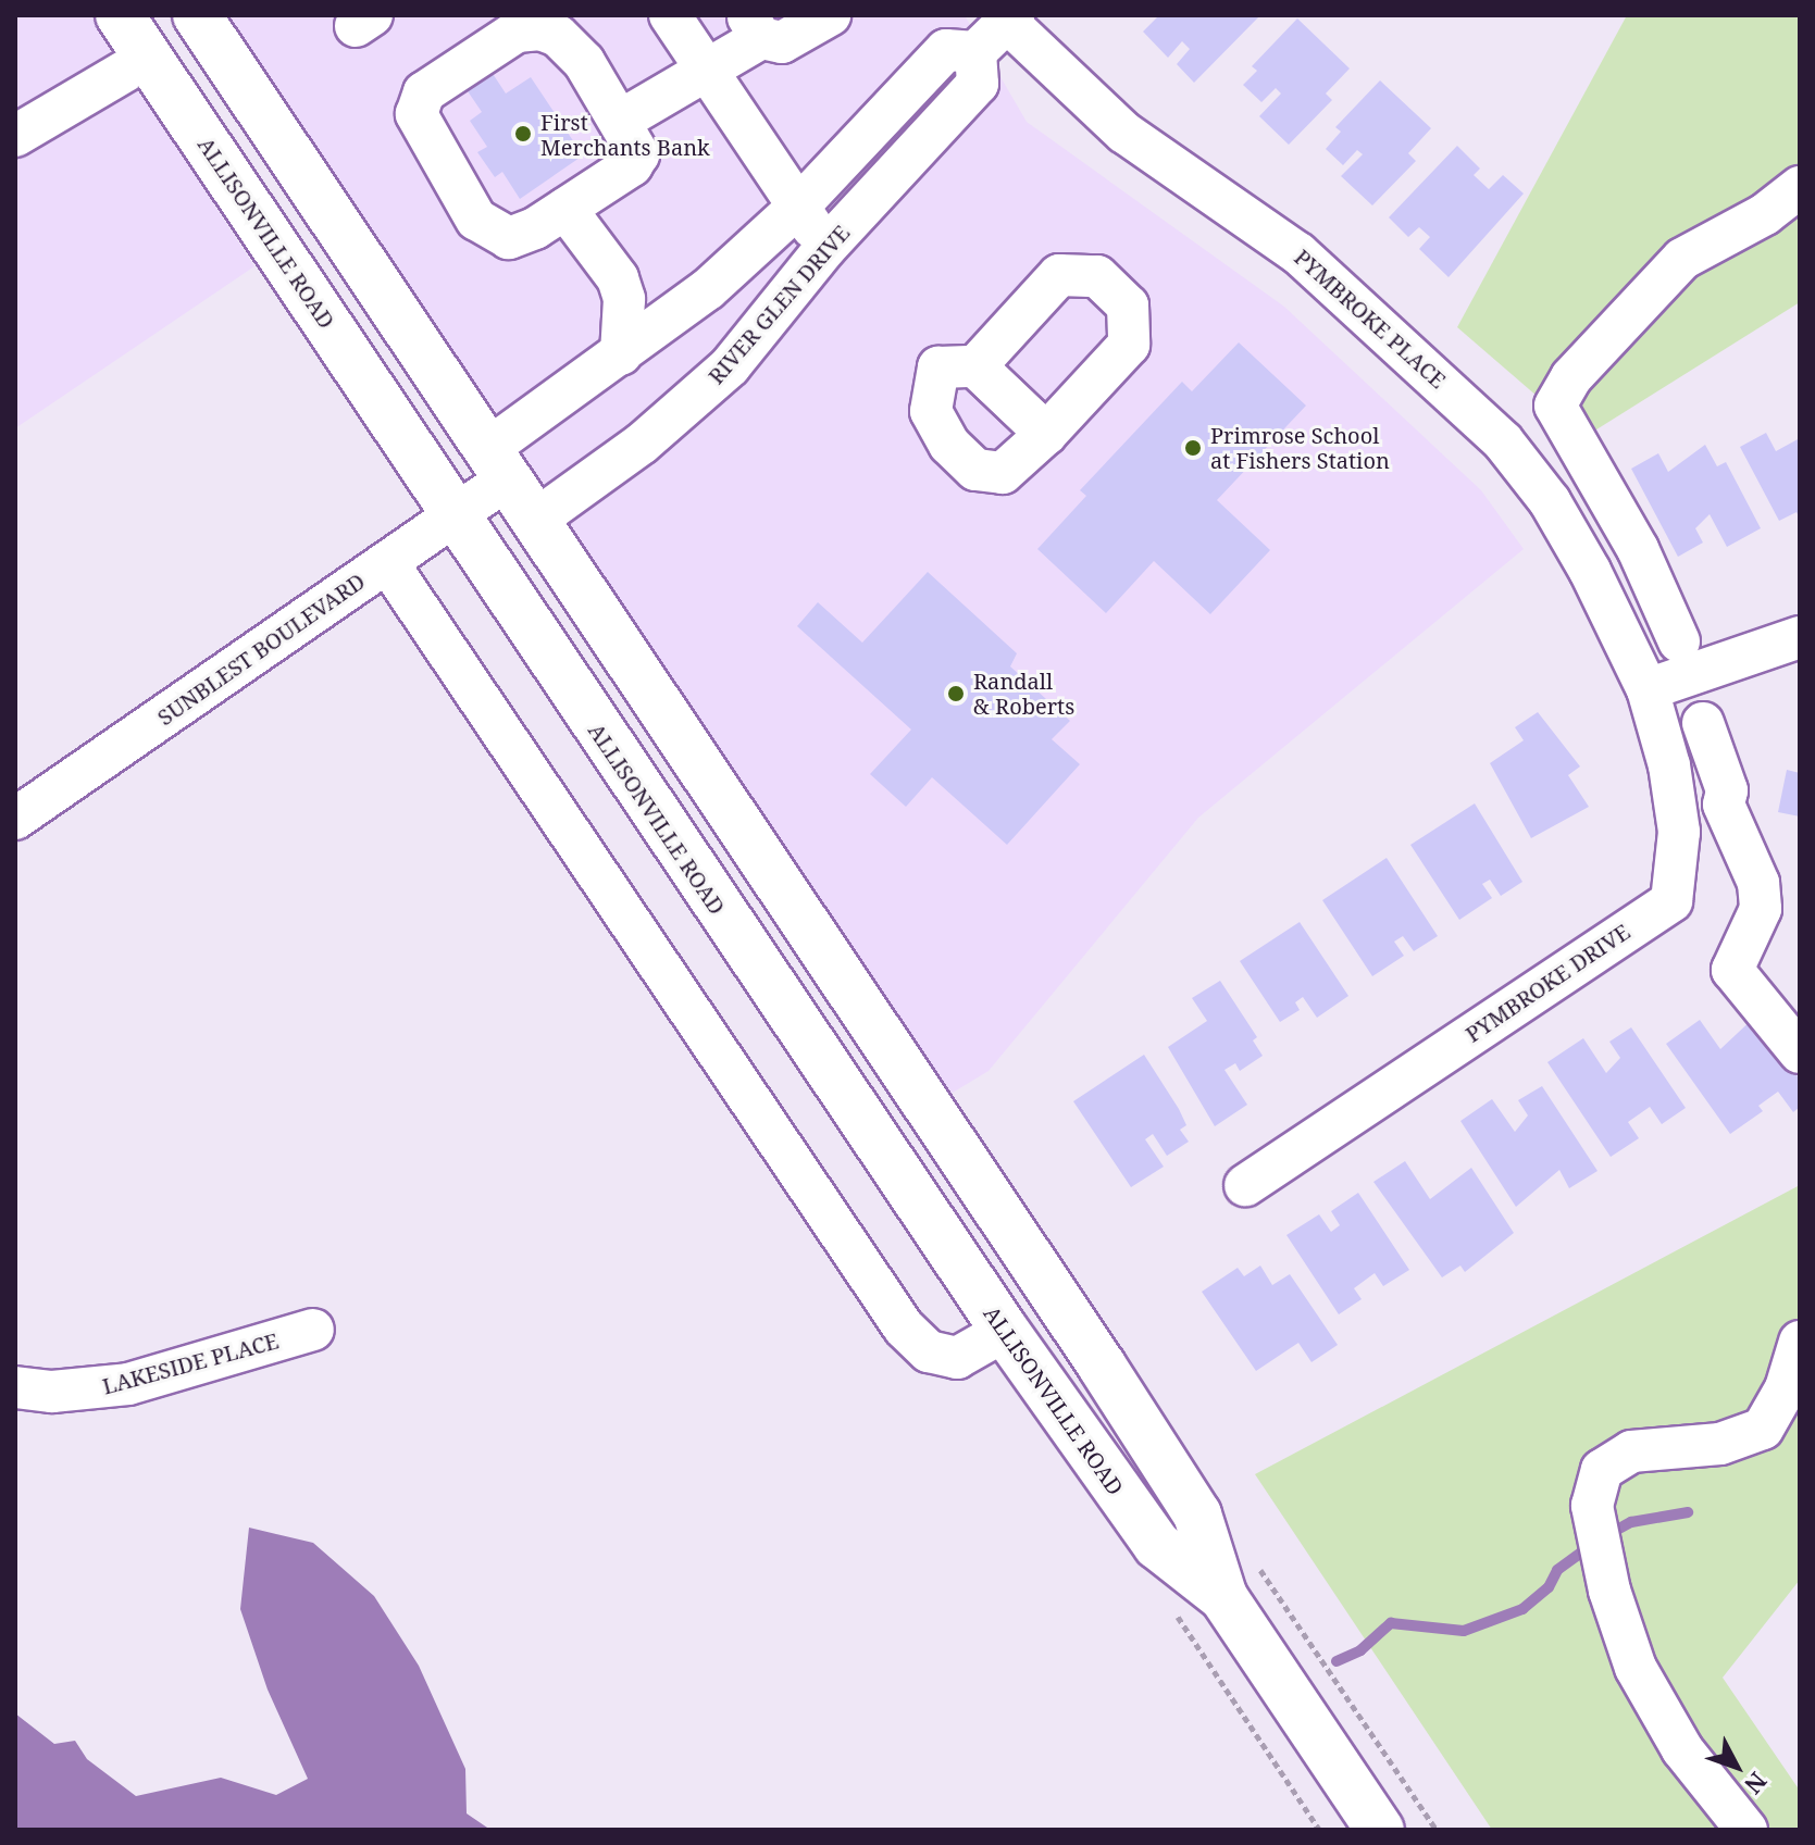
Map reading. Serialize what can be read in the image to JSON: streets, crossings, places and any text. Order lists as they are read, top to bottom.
{
  "streets": {
    "main road": ["ALLISONVILLE ROAD"],
    "street": [
      "RIVER GLEN DRIVE",
      "PYMBROKE PLACE",
      "SUNBLEST BOULEVARD",
      "PYMBROKE DRIVE",
      "LAKESIDE PLACE"
    ]
  },
  "crossings": [
    ["ALLISONVILLE ROAD", "RIVER GLEN DRIVE"],
    ["ALLISONVILLE ROAD", "SUNBLEST BOULEVARD"],
    ["PYMBROKE PLACE", "PYMBROKE DRIVE"]
  ],
  "places": ["First Merchants Bank", "Primrose School at Fishers Station", "Randall & Roberts"],
  "north": "bottom right"
}
